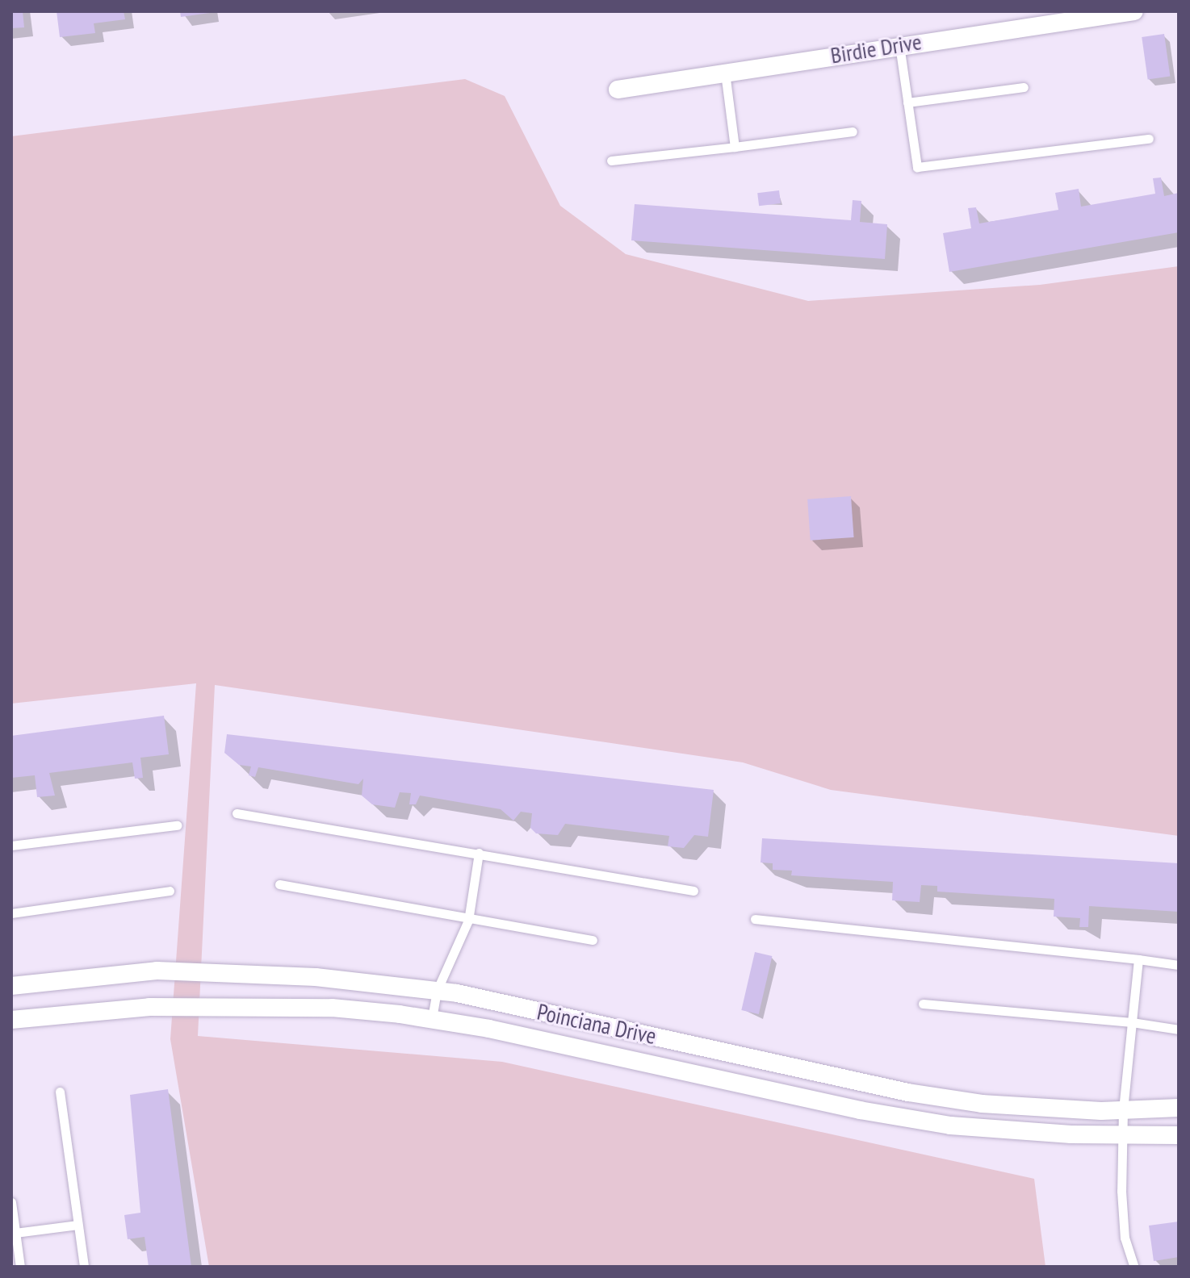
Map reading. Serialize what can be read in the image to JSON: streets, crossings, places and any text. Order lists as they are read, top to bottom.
{
  "streets": {
    "street": ["Birdie Drive", "Poinciana Drive"]
  }
}
